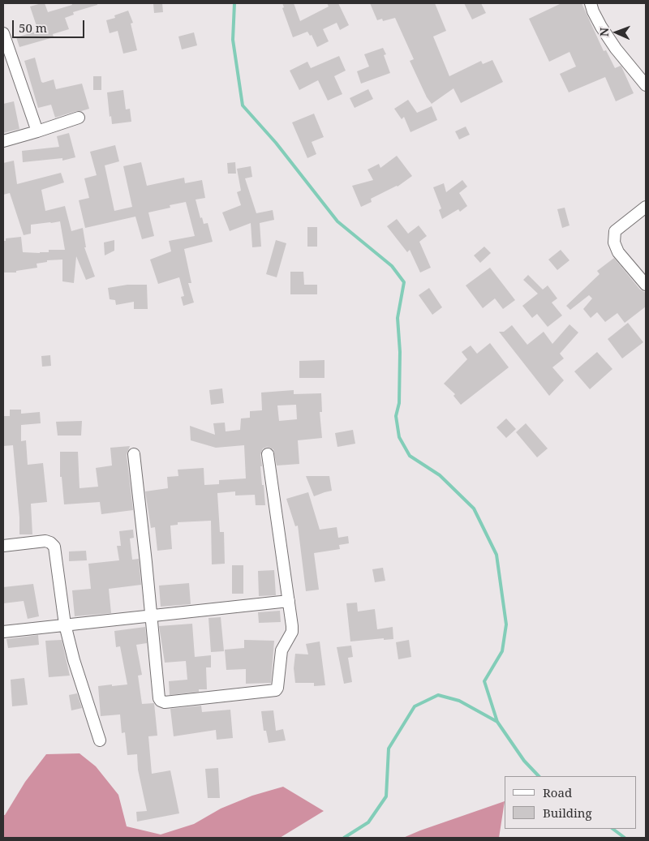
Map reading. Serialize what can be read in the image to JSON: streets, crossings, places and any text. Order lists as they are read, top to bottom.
{
  "legend": ["Road", "Building"],
  "scale_bar": "50 m",
  "north": "left"
}
